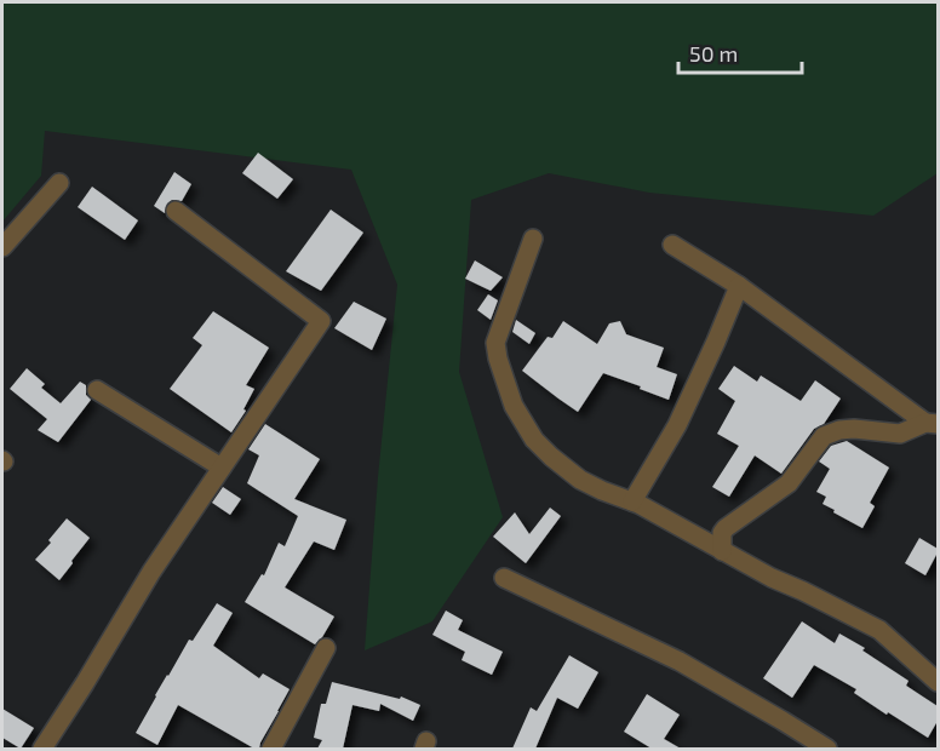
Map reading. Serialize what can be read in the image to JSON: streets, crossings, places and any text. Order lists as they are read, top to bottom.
{
  "scale_bar": "50 m"
}
